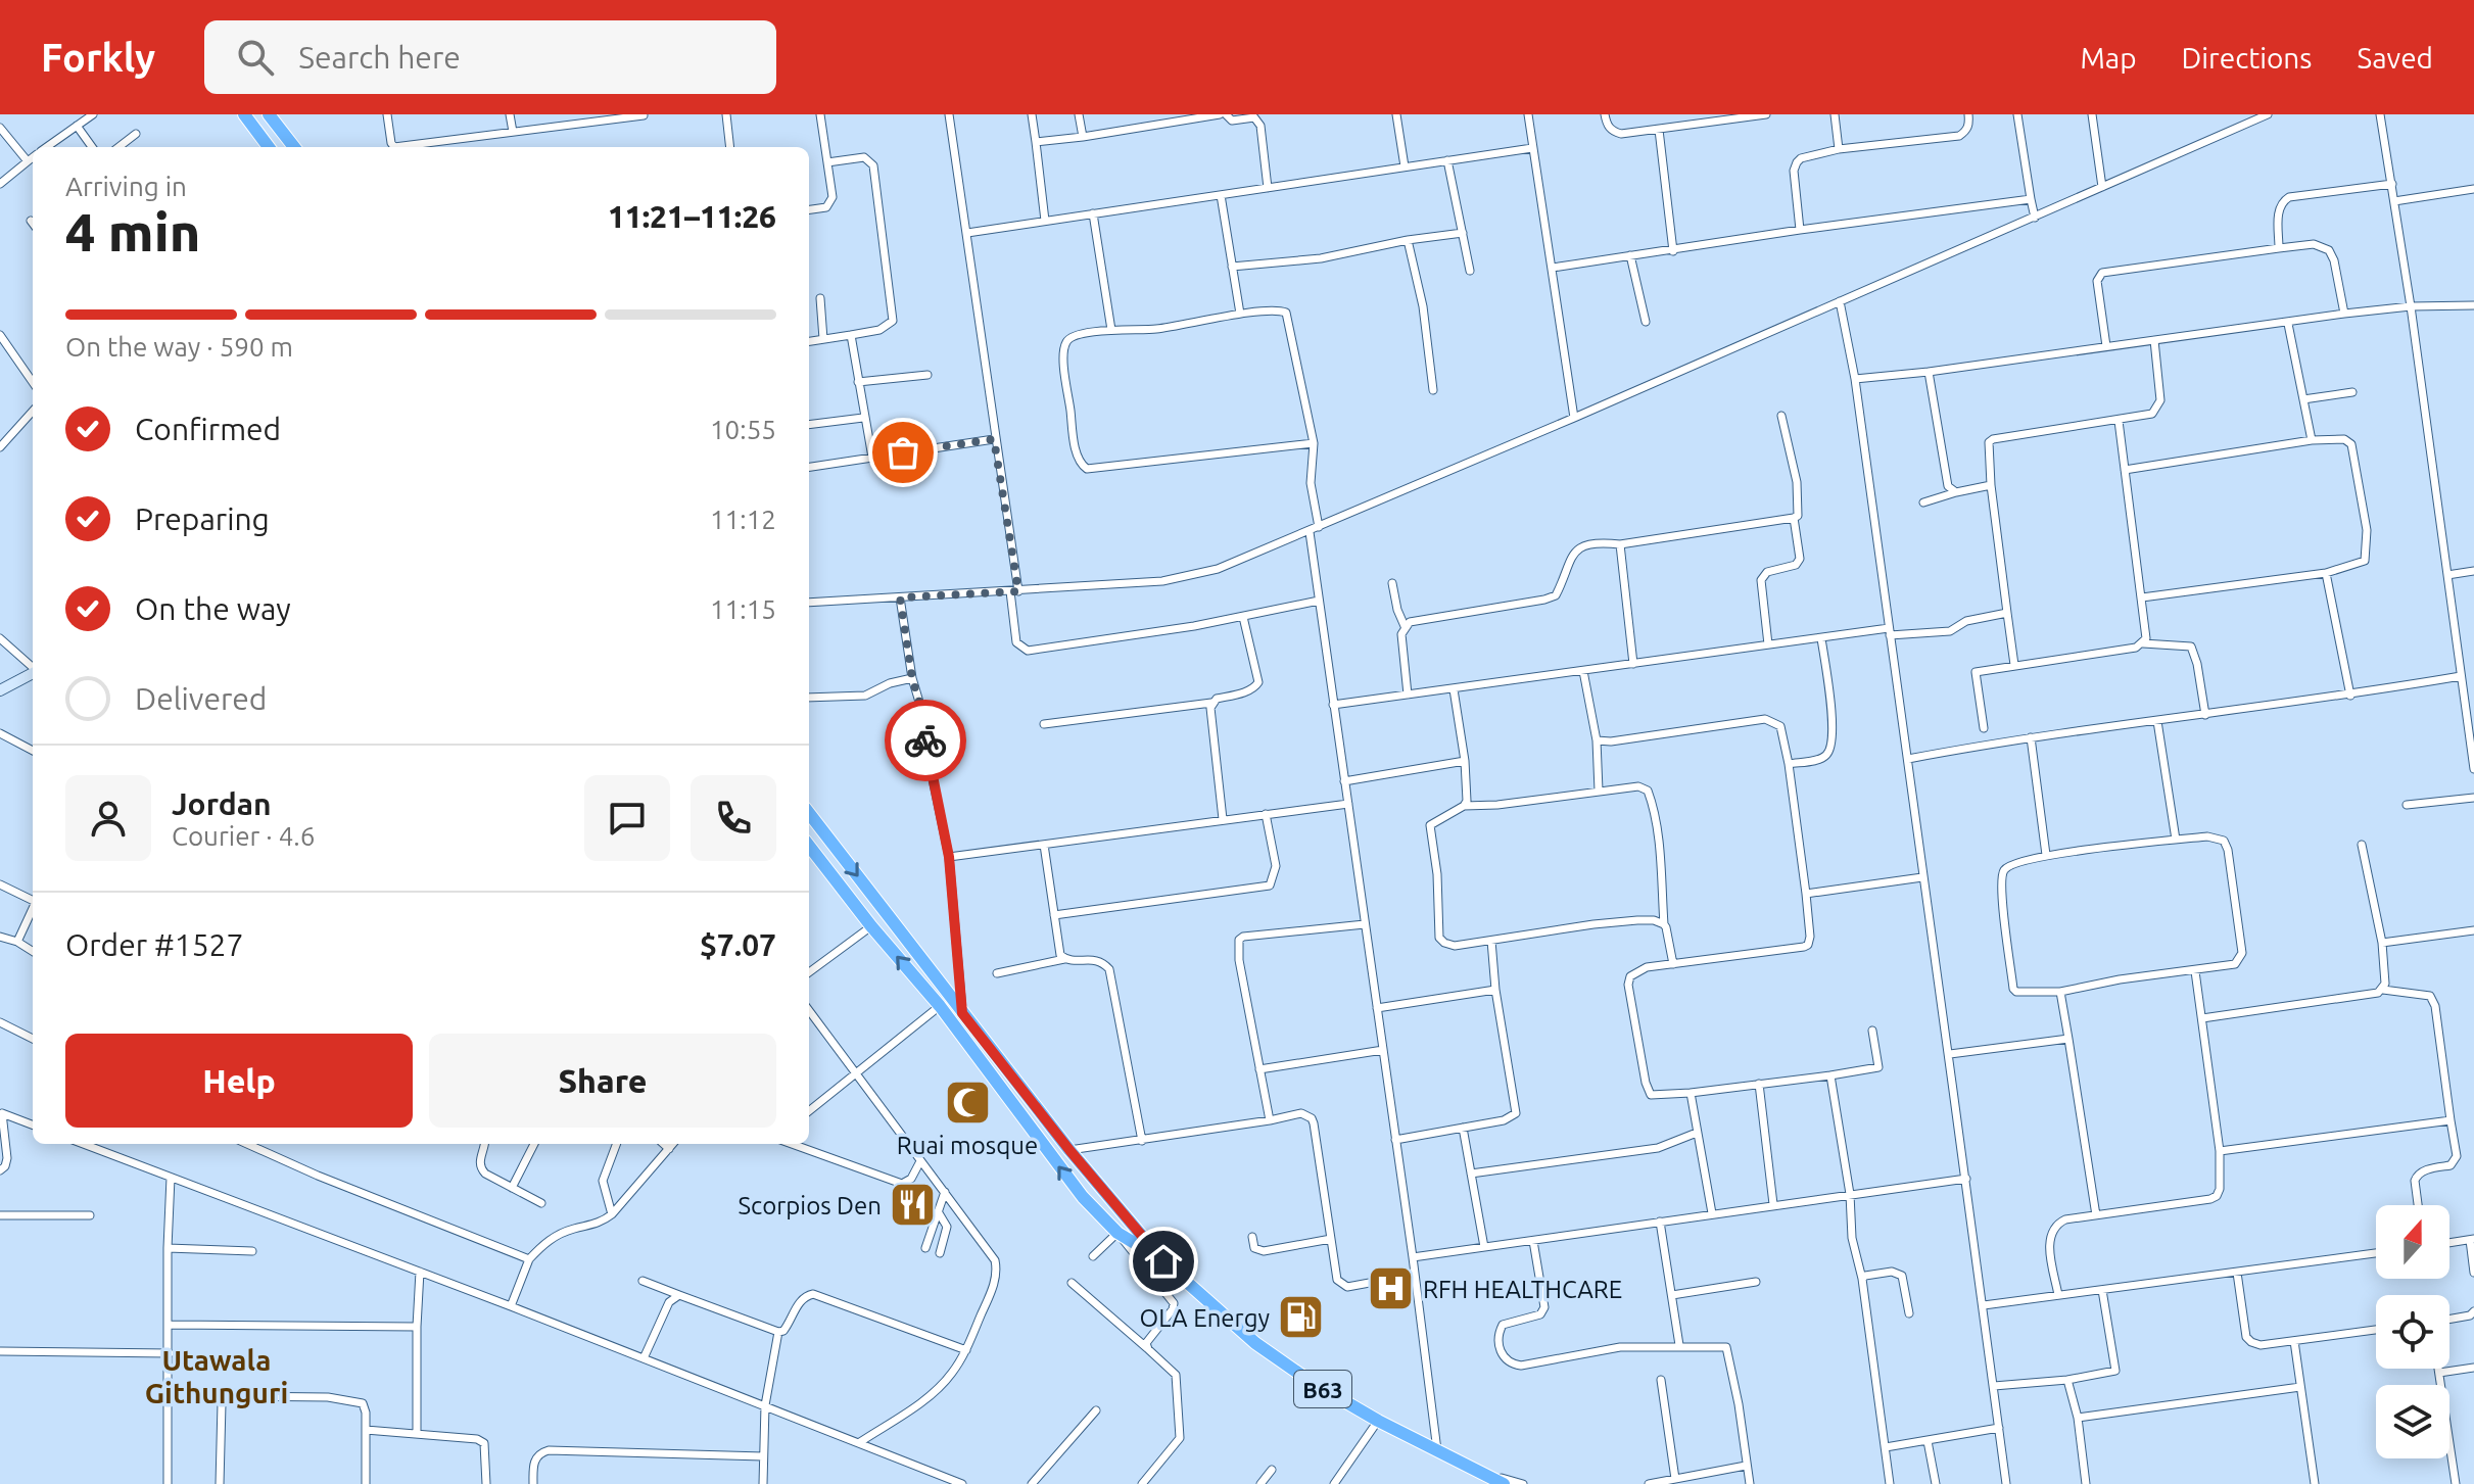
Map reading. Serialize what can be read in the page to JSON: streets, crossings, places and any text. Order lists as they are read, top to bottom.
{
  "streets": {
    "highway": ["B63"]
  },
  "districts": ["Utawala Githunguri"],
  "places": {
    "mosque": ["Ruai mosque"],
    "restaurant": ["Scorpios Den"],
    "hospital": ["RFH HEALTHCARE"],
    "fuel station": ["OLA Energy"]
  },
  "north": "top",
  "page": {
    "header": "Forkly",
    "search": "Search here",
    "nav": ["Map", "Directions", "Saved"],
    "heading": ["4 min", "Arriving in", "11:21–11:26"],
    "panel": [
      "Jordan",
      "Courier · 4.6",
      "Order #1527",
      "$7.07"
    ],
    "bar": "On the way · 590 m",
    "list": [
      ["Confirmed", "10:55"],
      ["Preparing", "11:12"],
      ["On the way", "11:15"],
      "Delivered"
    ],
    "buttons": ["Help", "Share"]
  }
}
